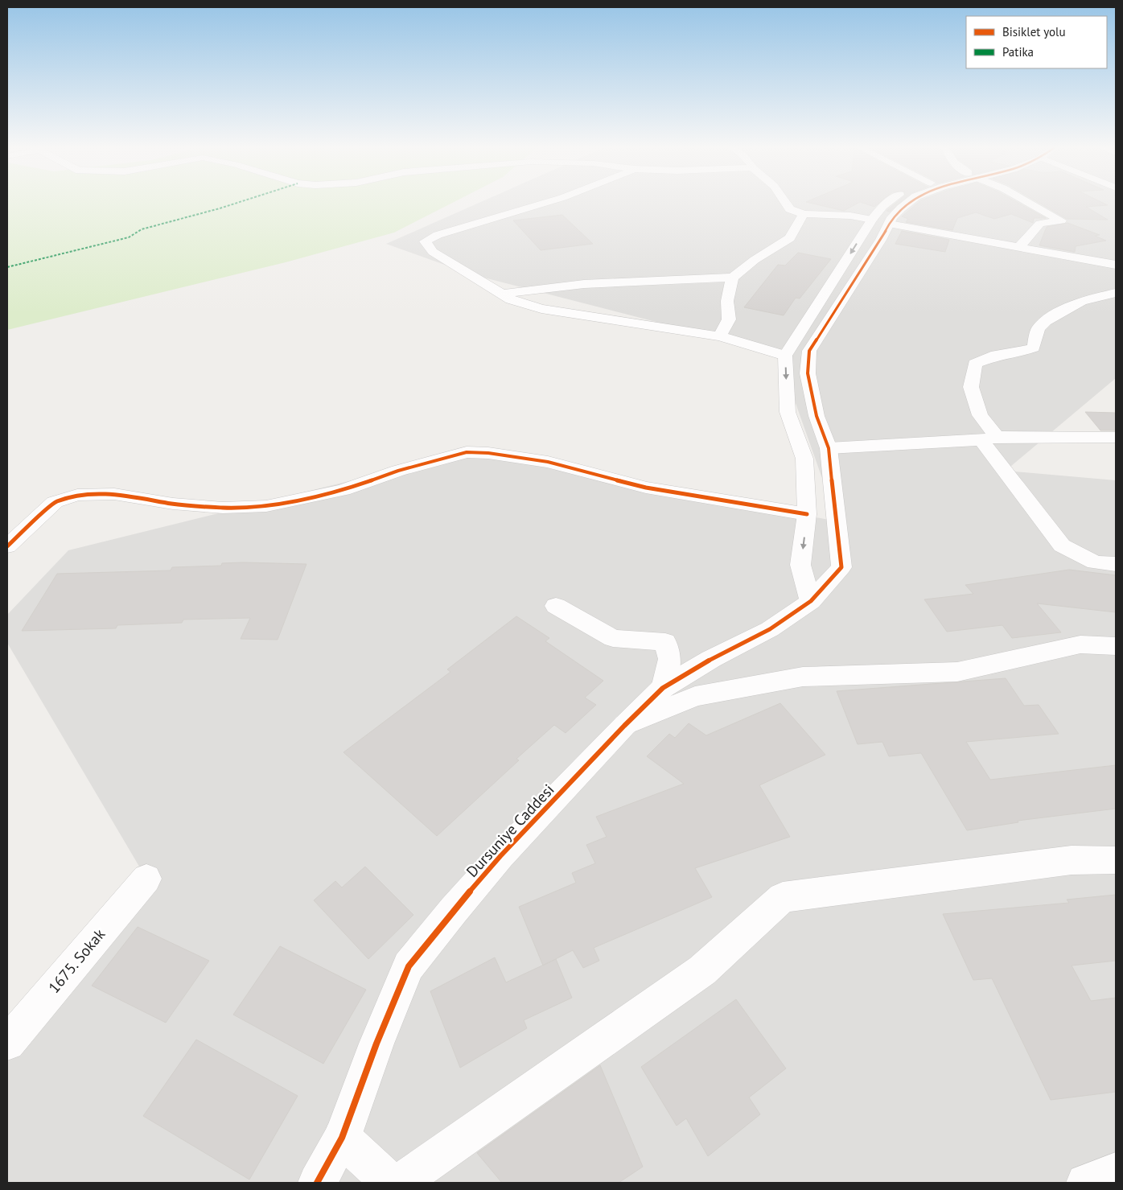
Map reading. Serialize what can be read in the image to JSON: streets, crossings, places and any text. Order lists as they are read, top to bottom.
{
  "streets": {
    "street": ["Dursuniye Caddesi", "1675. Sokak"]
  },
  "legend": ["Bisiklet yolu", "Patika"]
}
